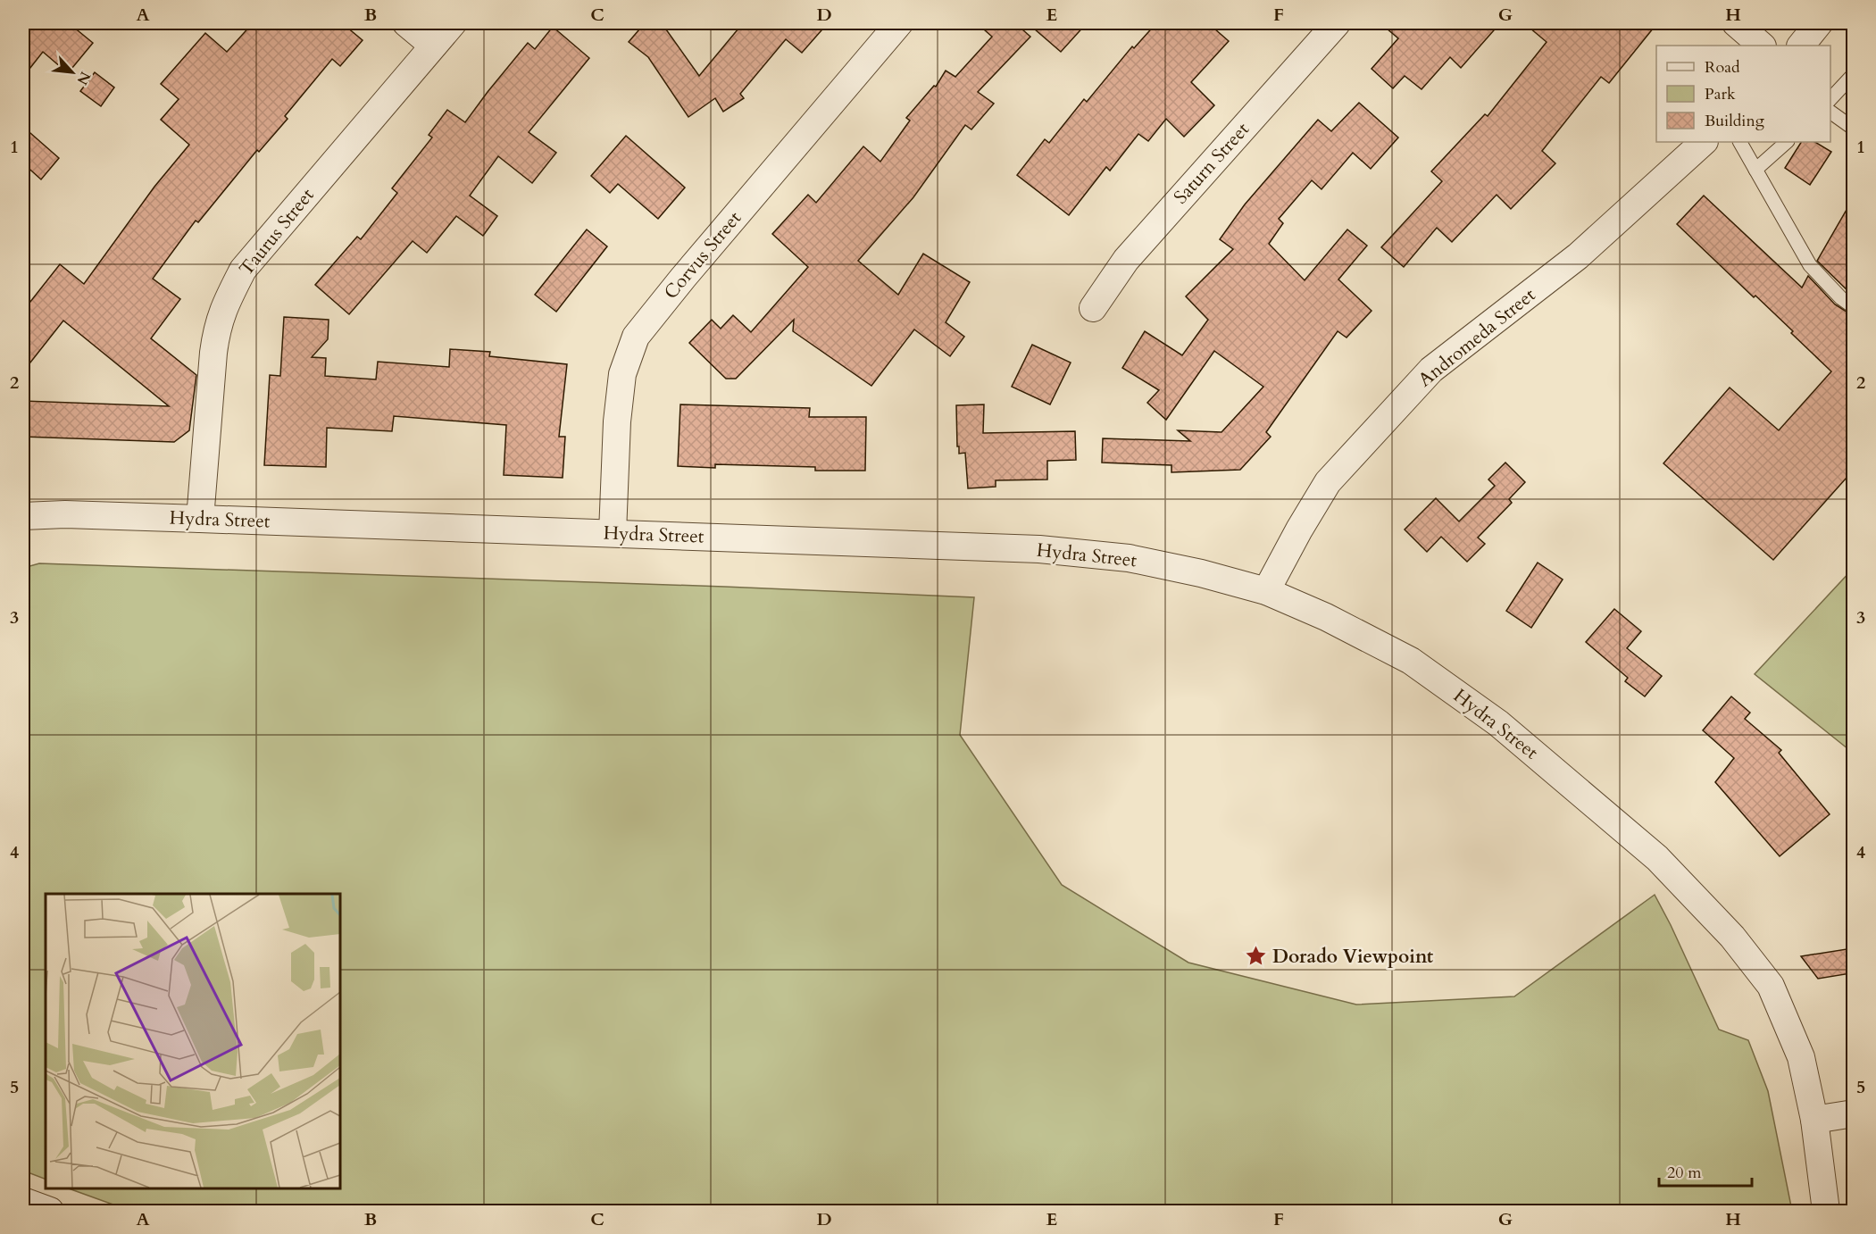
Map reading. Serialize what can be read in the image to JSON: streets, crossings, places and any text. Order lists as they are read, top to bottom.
{
  "streets": {
    "street": [
      "Saturn Street",
      "Taurus Street",
      "Corvus Street",
      "Andromeda Street",
      "Hydra Street"
    ]
  },
  "crossings": [
    ["Taurus Street", "Hydra Street"],
    ["Corvus Street", "Hydra Street"],
    ["Andromeda Street", "Hydra Street"]
  ],
  "places": {
    "place": ["Dorado Viewpoint"]
  },
  "legend": ["Road", "Park", "Building"],
  "scale_bar": "20 m",
  "north": "bottom right",
  "grid": {
    "columns": [
      "A",
      "B",
      "C",
      "D",
      "E",
      "F",
      "G",
      "H"
    ],
    "rows": [
      "1",
      "2",
      "3",
      "4",
      "5"
    ]
  }
}
